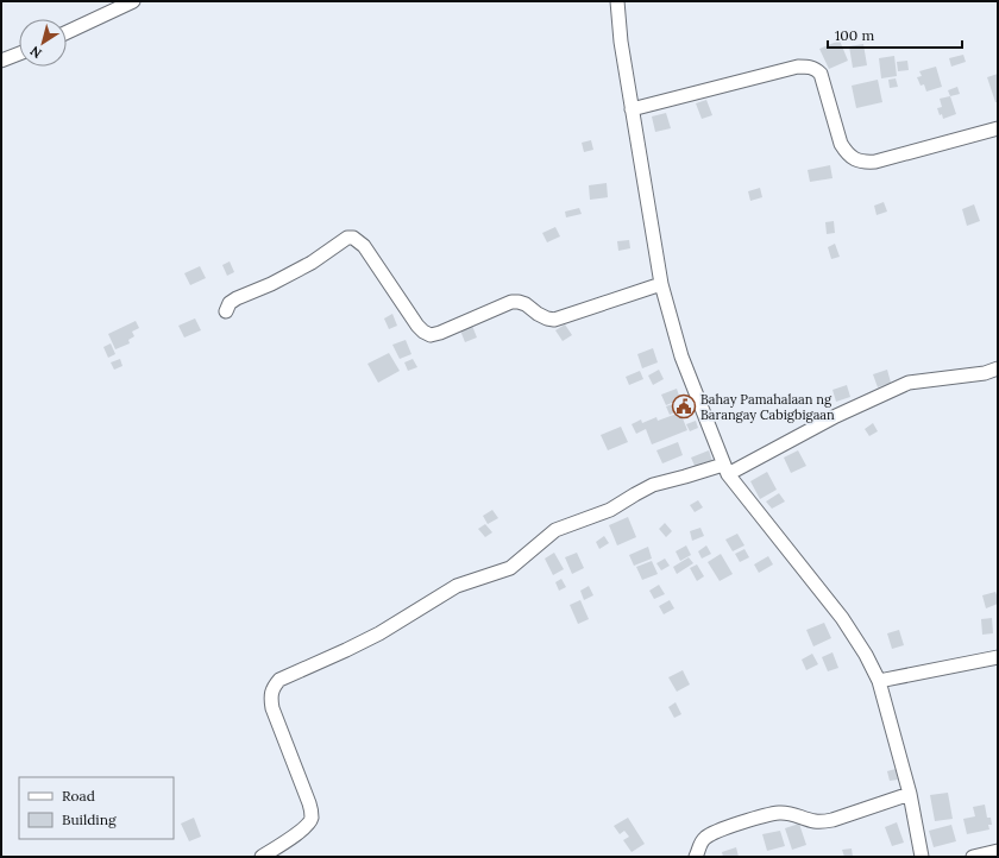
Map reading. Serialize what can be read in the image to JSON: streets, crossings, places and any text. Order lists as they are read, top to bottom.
{
  "places": {
    "public building": ["Bahay Pamahalaan ng Barangay Cabigbigaan"]
  },
  "legend": ["Road", "Building"],
  "scale_bar": "100 m",
  "north": "bottom left"
}
